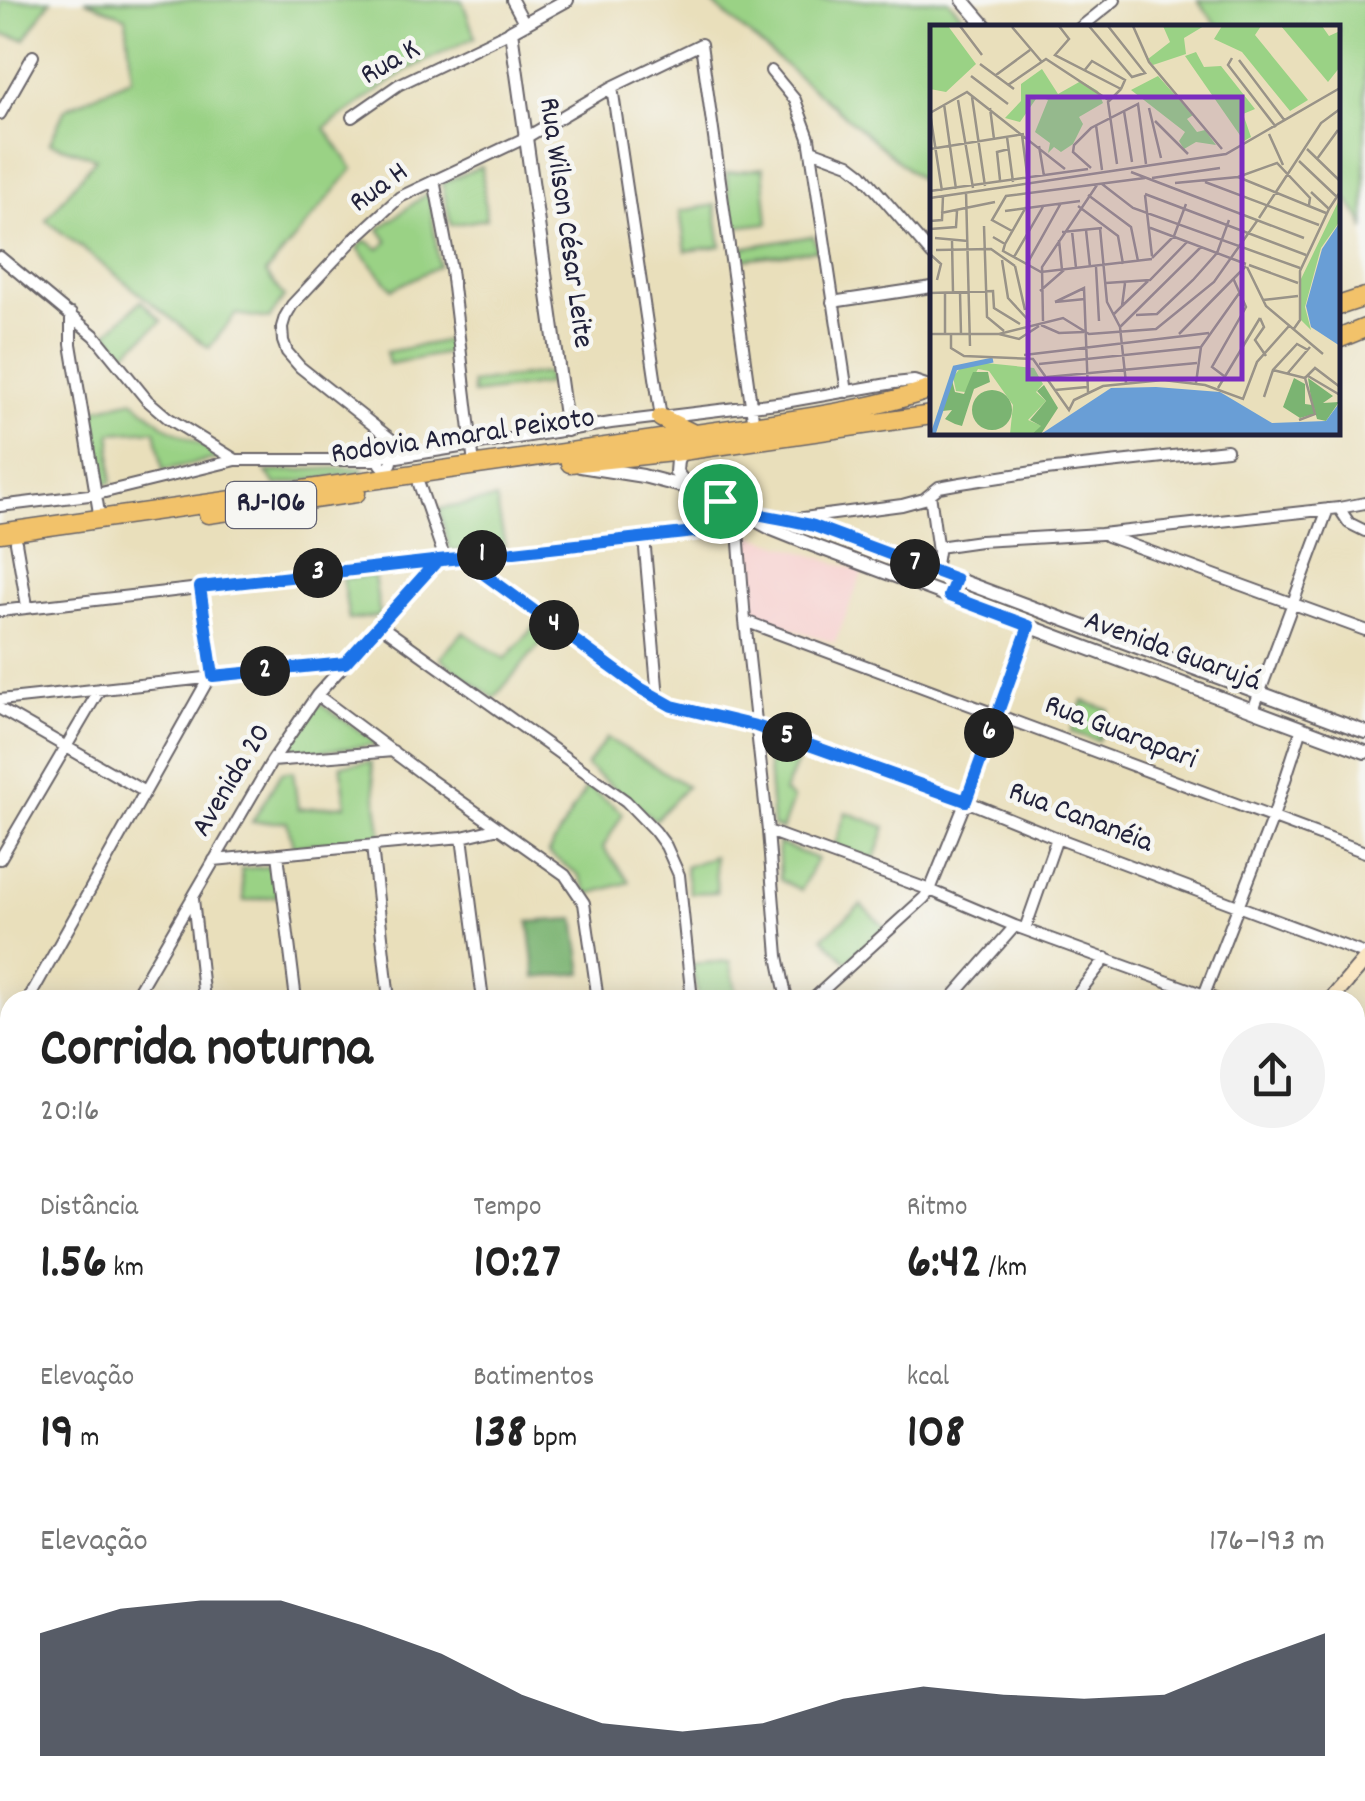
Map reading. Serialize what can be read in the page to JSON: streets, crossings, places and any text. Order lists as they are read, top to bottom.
{
  "streets": {
    "highway": ["Rodovia Amaral Peixoto", "RJ-106"],
    "street": [
      "Rua K",
      "Rua H",
      "Rua Wilson César Leite",
      "Avenida Guarujá",
      "Rua Guarapari",
      "Avenida 20",
      "Rua Cananéia"
    ]
  },
  "crossings": [
    ["Rua K", "Rua Wilson César Leite"],
    ["Rua H", "Rua Wilson César Leite"],
    ["Rua H", "Rodovia Amaral Peixoto"],
    ["Rodovia Amaral Peixoto", "Avenida Guarujá"]
  ],
  "page": {
    "pins": [
      "1",
      "7",
      "3",
      "4",
      "2",
      "6",
      "5"
    ],
    "heading": ["Corrida noturna", "20:16"],
    "stats": [
      ["Distância", "1.56 km"],
      ["Tempo", "10:27"],
      ["Ritmo", "6:42 /km"],
      ["Elevação", "19 m"],
      ["Batimentos", "138 bpm"],
      ["kcal", "108"]
    ],
    "chart": ["Elevação", "176–193 m"]
  }
}
